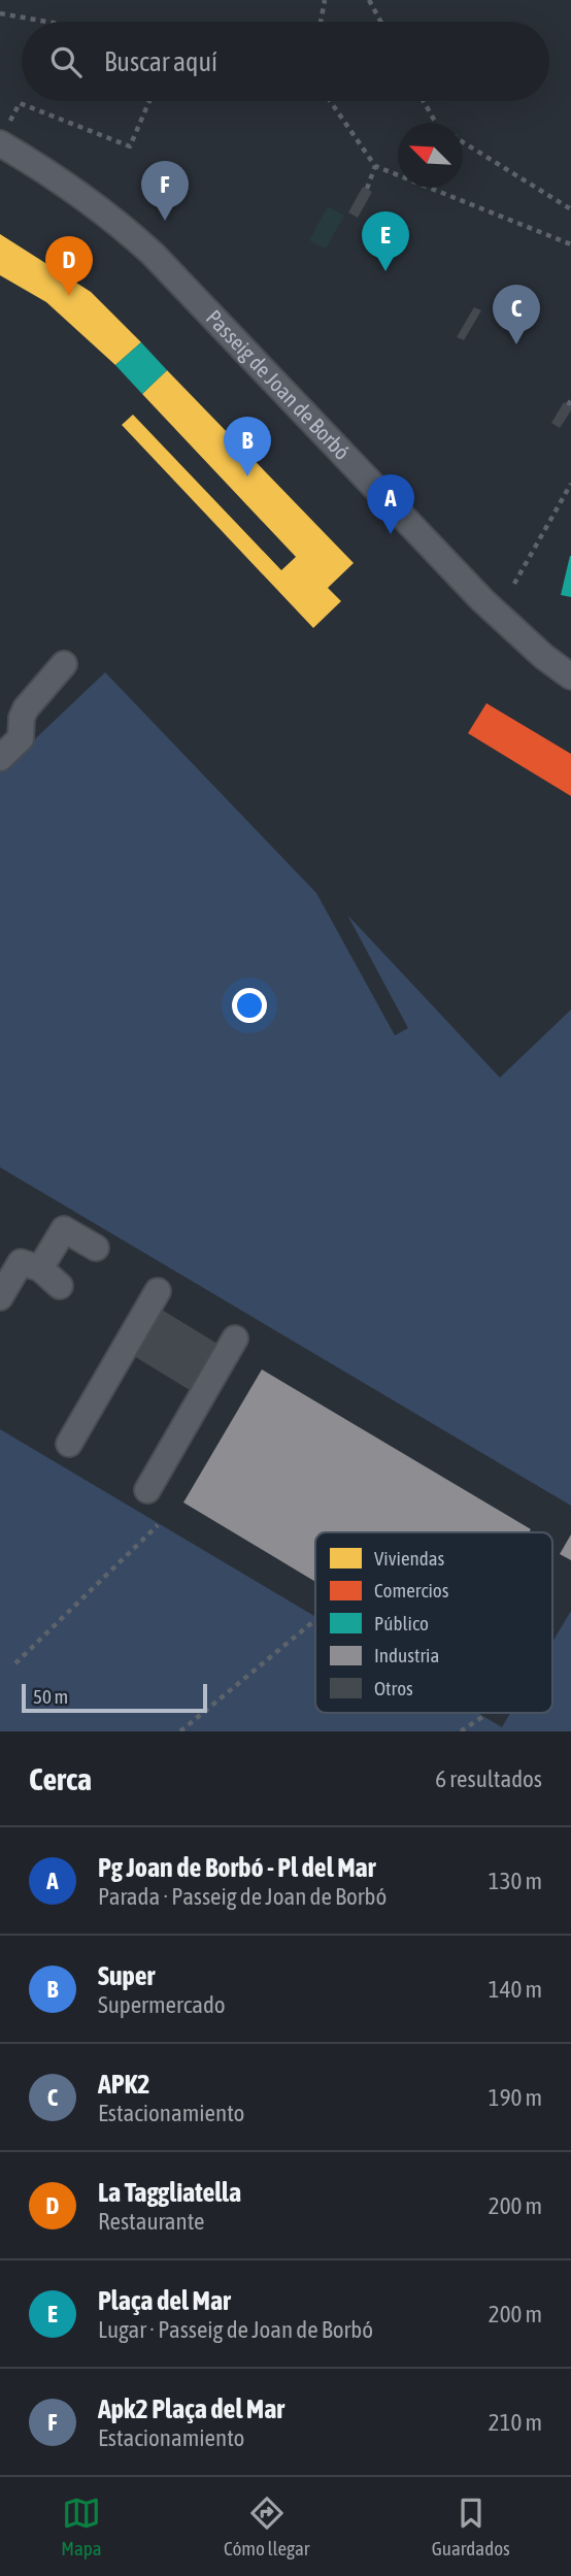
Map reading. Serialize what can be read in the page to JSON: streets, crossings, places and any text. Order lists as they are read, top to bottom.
{
  "streets": {
    "street": ["Passeig de Joan de Borbó"]
  },
  "legend": [
    "Viviendas",
    "Comercios",
    "Público",
    "Industria",
    "Otros"
  ],
  "scale_bar": "50 m",
  "north": "top left",
  "page": {
    "search": "Buscar aquí",
    "pins": [
      "F",
      "E",
      "D",
      "C",
      "B",
      "A"
    ],
    "scale": "50 m",
    "heading": ["Cerca", "6 resultados"],
    "list": [
      {
        "mark": "A",
        "name": "Pg Joan de Borbó - Pl del Mar",
        "note": "Parada · Passeig de Joan de Borbó",
        "value": "130 m"
      },
      {
        "mark": "B",
        "name": "Super",
        "note": "Supermercado",
        "value": "140 m"
      },
      {
        "mark": "C",
        "name": "APK2",
        "note": "Estacionamiento",
        "value": "190 m"
      },
      {
        "mark": "D",
        "name": "La Taggliatella",
        "note": "Restaurante",
        "value": "200 m"
      },
      {
        "mark": "E",
        "name": "Plaça del Mar",
        "note": "Lugar · Passeig de Joan de Borbó",
        "value": "200 m"
      },
      {
        "mark": "F",
        "name": "Apk2 Plaça del Mar",
        "note": "Estacionamiento",
        "value": "210 m"
      }
    ],
    "nav": ["Mapa", "Cómo llegar", "Guardados"]
  }
}
